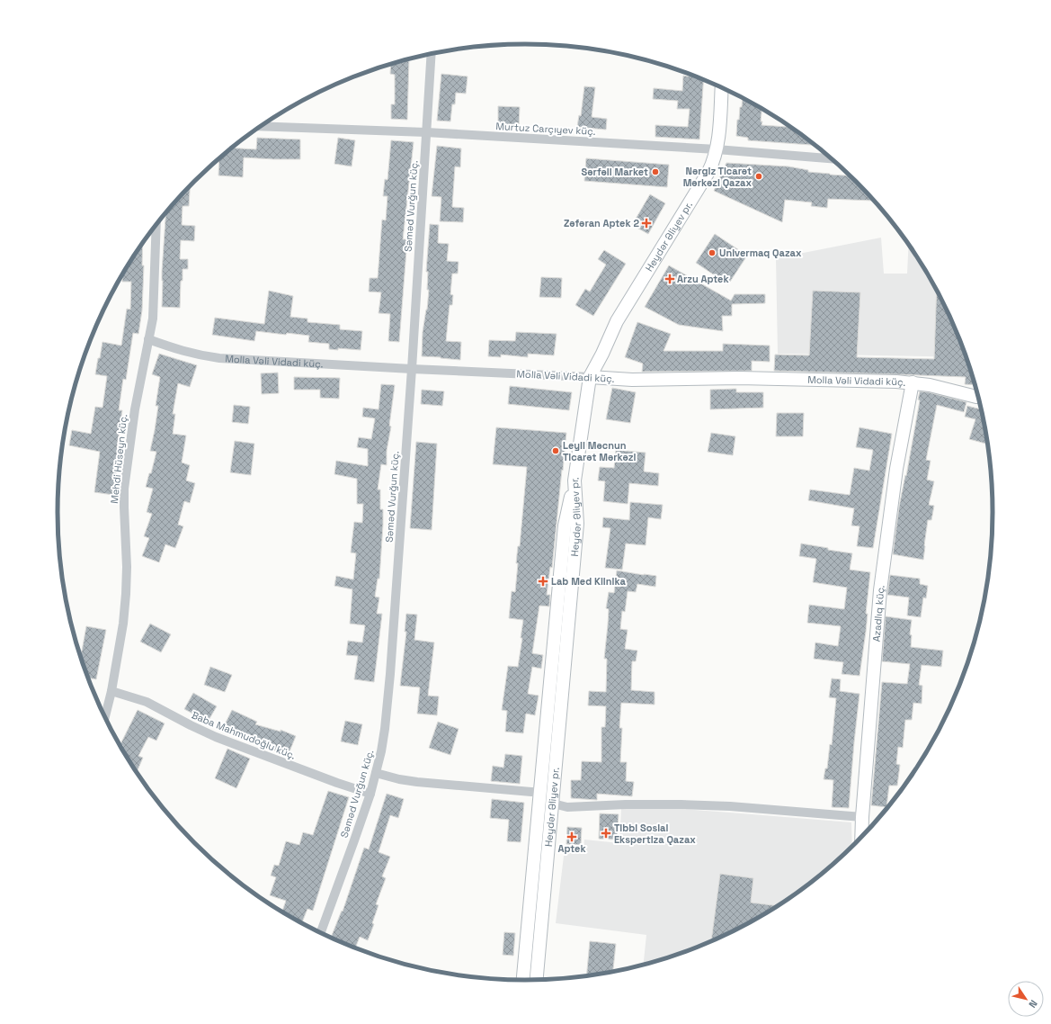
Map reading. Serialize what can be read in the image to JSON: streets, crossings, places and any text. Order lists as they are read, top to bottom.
{
  "streets": {
    "main road": ["Heydər Əliyev pr.", "Molla Vəli Vidadi küç.", "Azadlıq küç."],
    "street": [
      "Murtuz Carçıyev küç.",
      "Səməd Vurğun küç.",
      "Mehdi Hüseyn küç.",
      "Baba Mahmudoğlu küç."
    ]
  },
  "crossings": [
    ["Murtuz Carçıyev küç.", "Səməd Vurğun küç."],
    ["Murtuz Carçıyev küç.", "Heydər Əliyev pr."],
    ["Səməd Vurğun küç.", "Molla Vəli Vidadi küç."],
    ["Səməd Vurğun küç.", "Baba Mahmudoğlu küç."],
    ["Heydər Əliyev pr.", "Molla Vəli Vidadi küç."],
    ["Molla Vəli Vidadi küç.", "Mehdi Hüseyn küç."],
    ["Molla Vəli Vidadi küç.", "Azadlıq küç."],
    ["Mehdi Hüseyn küç.", "Baba Mahmudoğlu küç."]
  ],
  "places": {
    "other": [
      "Sərfəli Market",
      "Nərgiz Ticarət Mərkəzi Qazax",
      "Univermaq Qazax",
      "Leyli Məcnun Ticarət Mərkəzi"
    ],
    "health": [
      "Zəfəran Aptek 2",
      "Arzu Aptek",
      "Lab Med Klinika",
      "Tibbi Sosial Ekspertiza Qazax",
      "Aptek"
    ]
  },
  "north": "bottom right"
}
